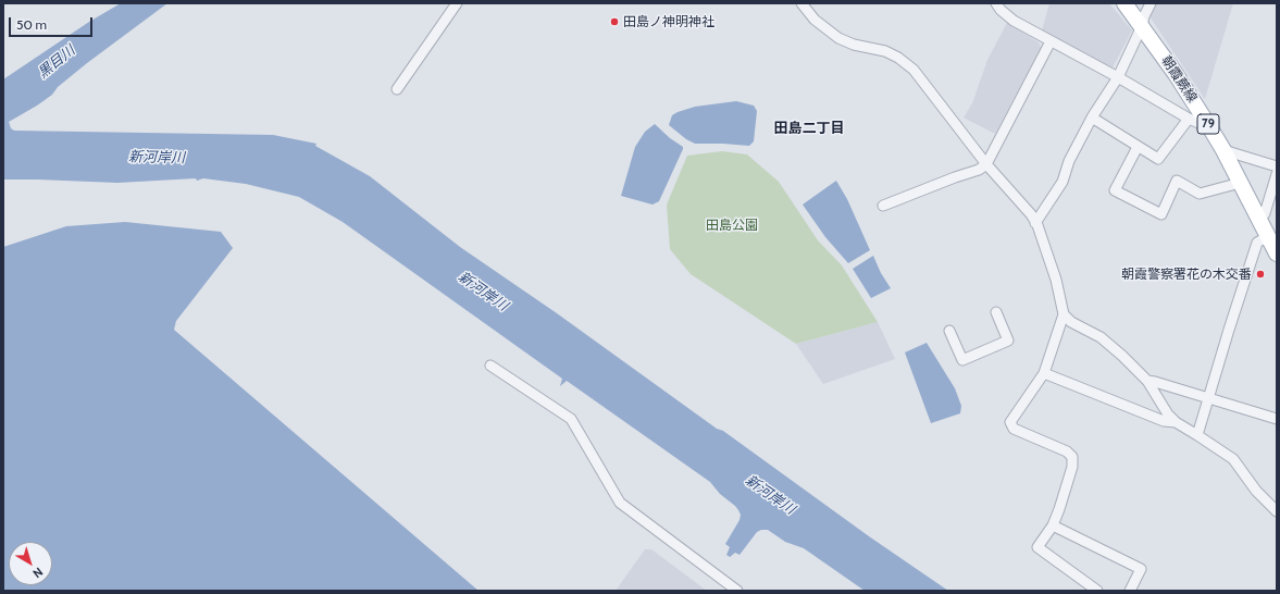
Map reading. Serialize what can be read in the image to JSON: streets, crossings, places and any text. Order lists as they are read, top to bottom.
{
  "streets": {
    "main road": ["朝霞蕨線", "79"]
  },
  "districts": ["田島二丁目"],
  "water": ["黒目川", "新河岸川"],
  "parks": ["田島公園"],
  "places": ["田島ノ神明神社", "朝霞警察署花の木交番"],
  "scale_bar": "50 m",
  "north": "bottom right"
}
